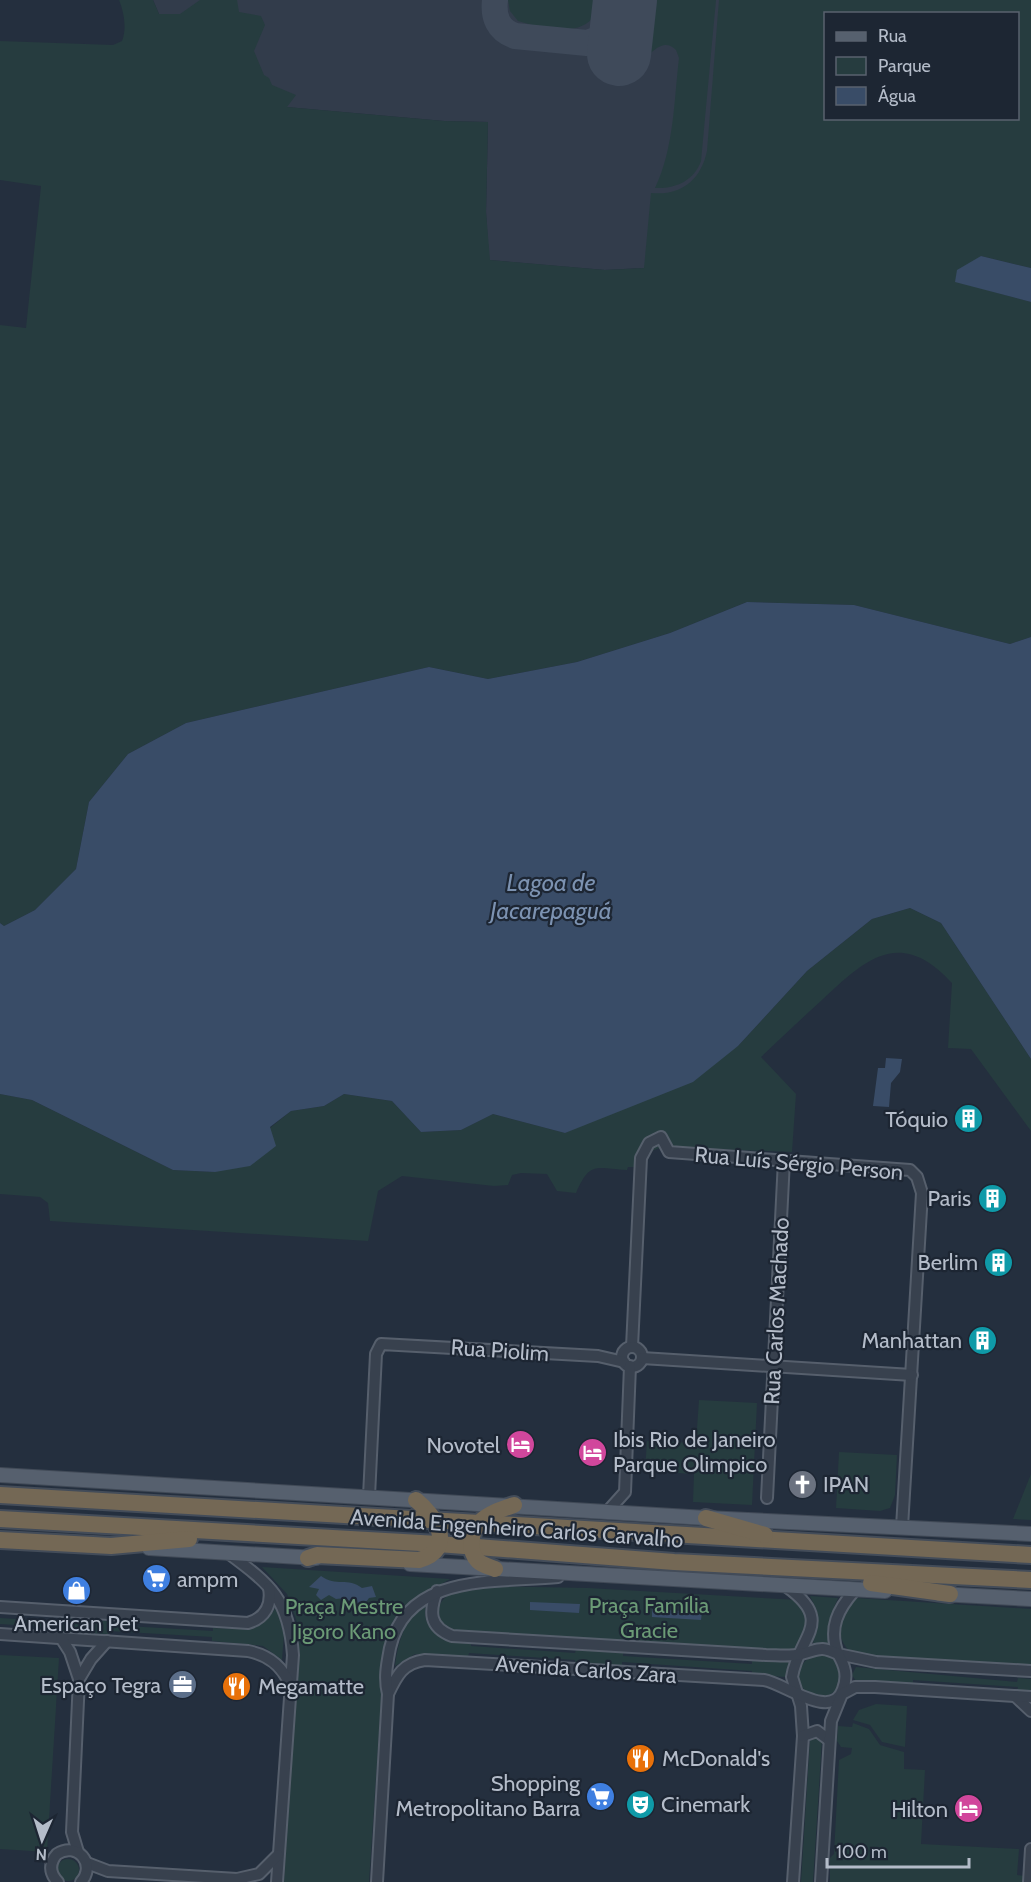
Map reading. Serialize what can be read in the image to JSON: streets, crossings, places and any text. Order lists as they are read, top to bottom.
{
  "streets": {
    "highway": ["Avenida Engenheiro Carlos Carvalho"],
    "street": [
      "Rua Luís Sérgio Person",
      "Rua Carlos Machado",
      "Rua Piolim",
      "Avenida Carlos Zara"
    ]
  },
  "crossings": [
    ["Rua Luís Sérgio Person", "Rua Carlos Machado"],
    ["Rua Luís Sérgio Person", "Rua Piolim"],
    ["Rua Luís Sérgio Person", "Avenida Engenheiro Carlos Carvalho"],
    ["Rua Piolim", "Avenida Engenheiro Carlos Carvalho"]
  ],
  "water": ["Lagoa de Jacarepaguá"],
  "parks": ["Praça Família Gracie", "Praça Mestre Jigoro Kano"],
  "places": {
    "building": [
      "Tóquio",
      "Paris",
      "Berlim",
      "Manhattan"
    ],
    "hotel": ["Novotel", "Ibis Rio de Janeiro Parque Olimpico", "Hilton"],
    "church": ["IPAN"],
    "supermarket": ["ampm", "Shopping Metropolitano Barra"],
    "shop": ["American Pet"],
    "office": ["Espaço Tegra"],
    "restaurant": ["Megamatte", "McDonald's"],
    "theatre": ["Cinemark"]
  },
  "legend": ["Rua", "Parque", "Água"],
  "scale_bar": "100 m",
  "north": "bottom"
}
